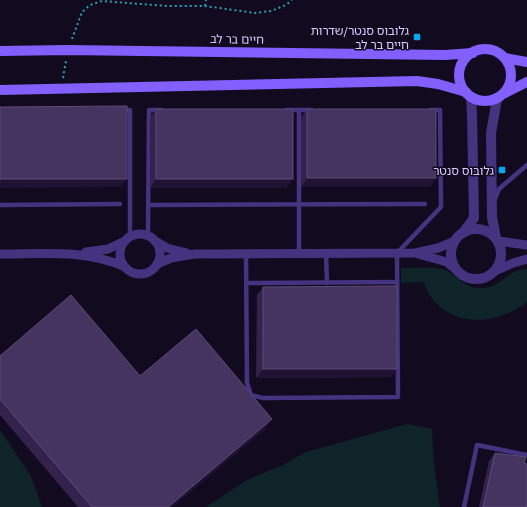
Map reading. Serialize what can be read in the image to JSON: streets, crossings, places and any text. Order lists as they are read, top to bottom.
{
  "streets": {
    "main road": ["חיים בר לב"]
  },
  "places": {
    "transit": ["גלובוס סנטר/שדרות חיים בר לב", "גלובוס סנטר"]
  }
}
